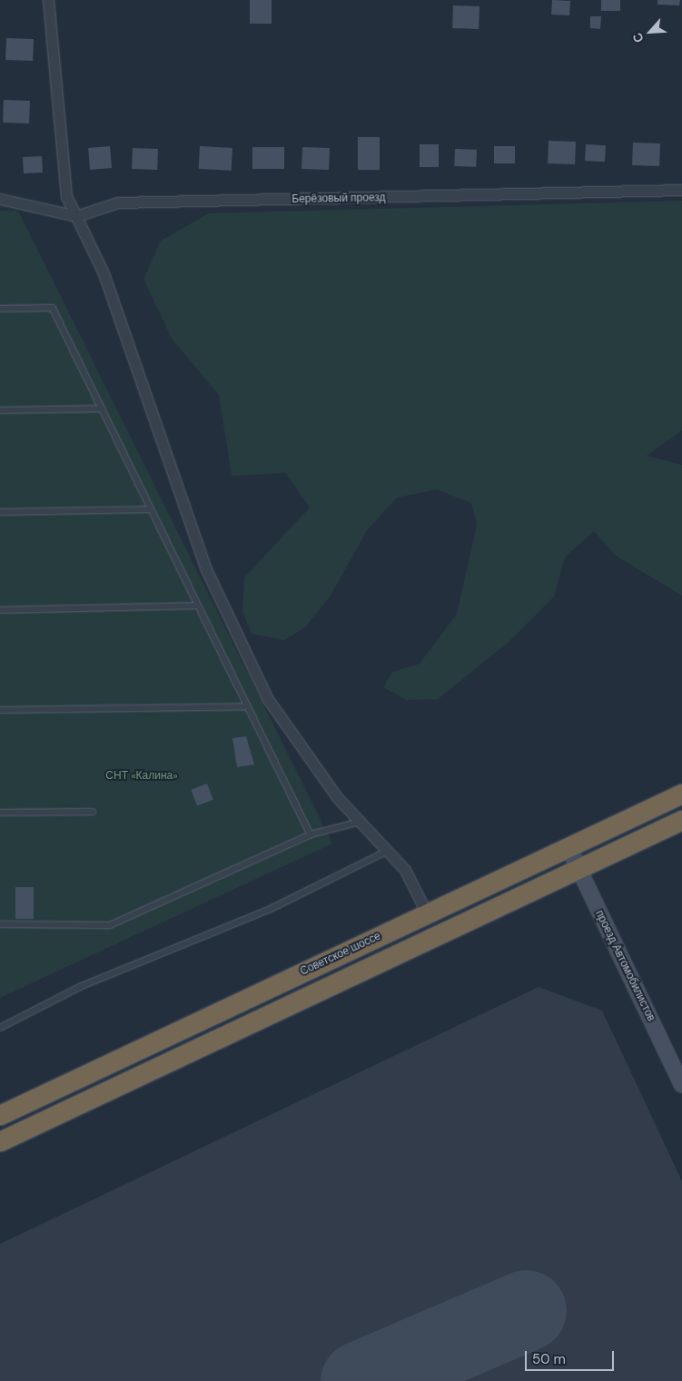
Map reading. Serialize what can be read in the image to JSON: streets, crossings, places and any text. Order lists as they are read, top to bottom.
{
  "streets": {
    "highway": ["Советское шоссе"],
    "street": ["Берёзовый проезд", "проезд Автомобилистов"]
  },
  "crossings": [
    ["Советское шоссе", "проезд Автомобилистов"]
  ],
  "parks": ["СНТ «Калина»"],
  "scale_bar": "50 m",
  "north": "bottom left"
}
